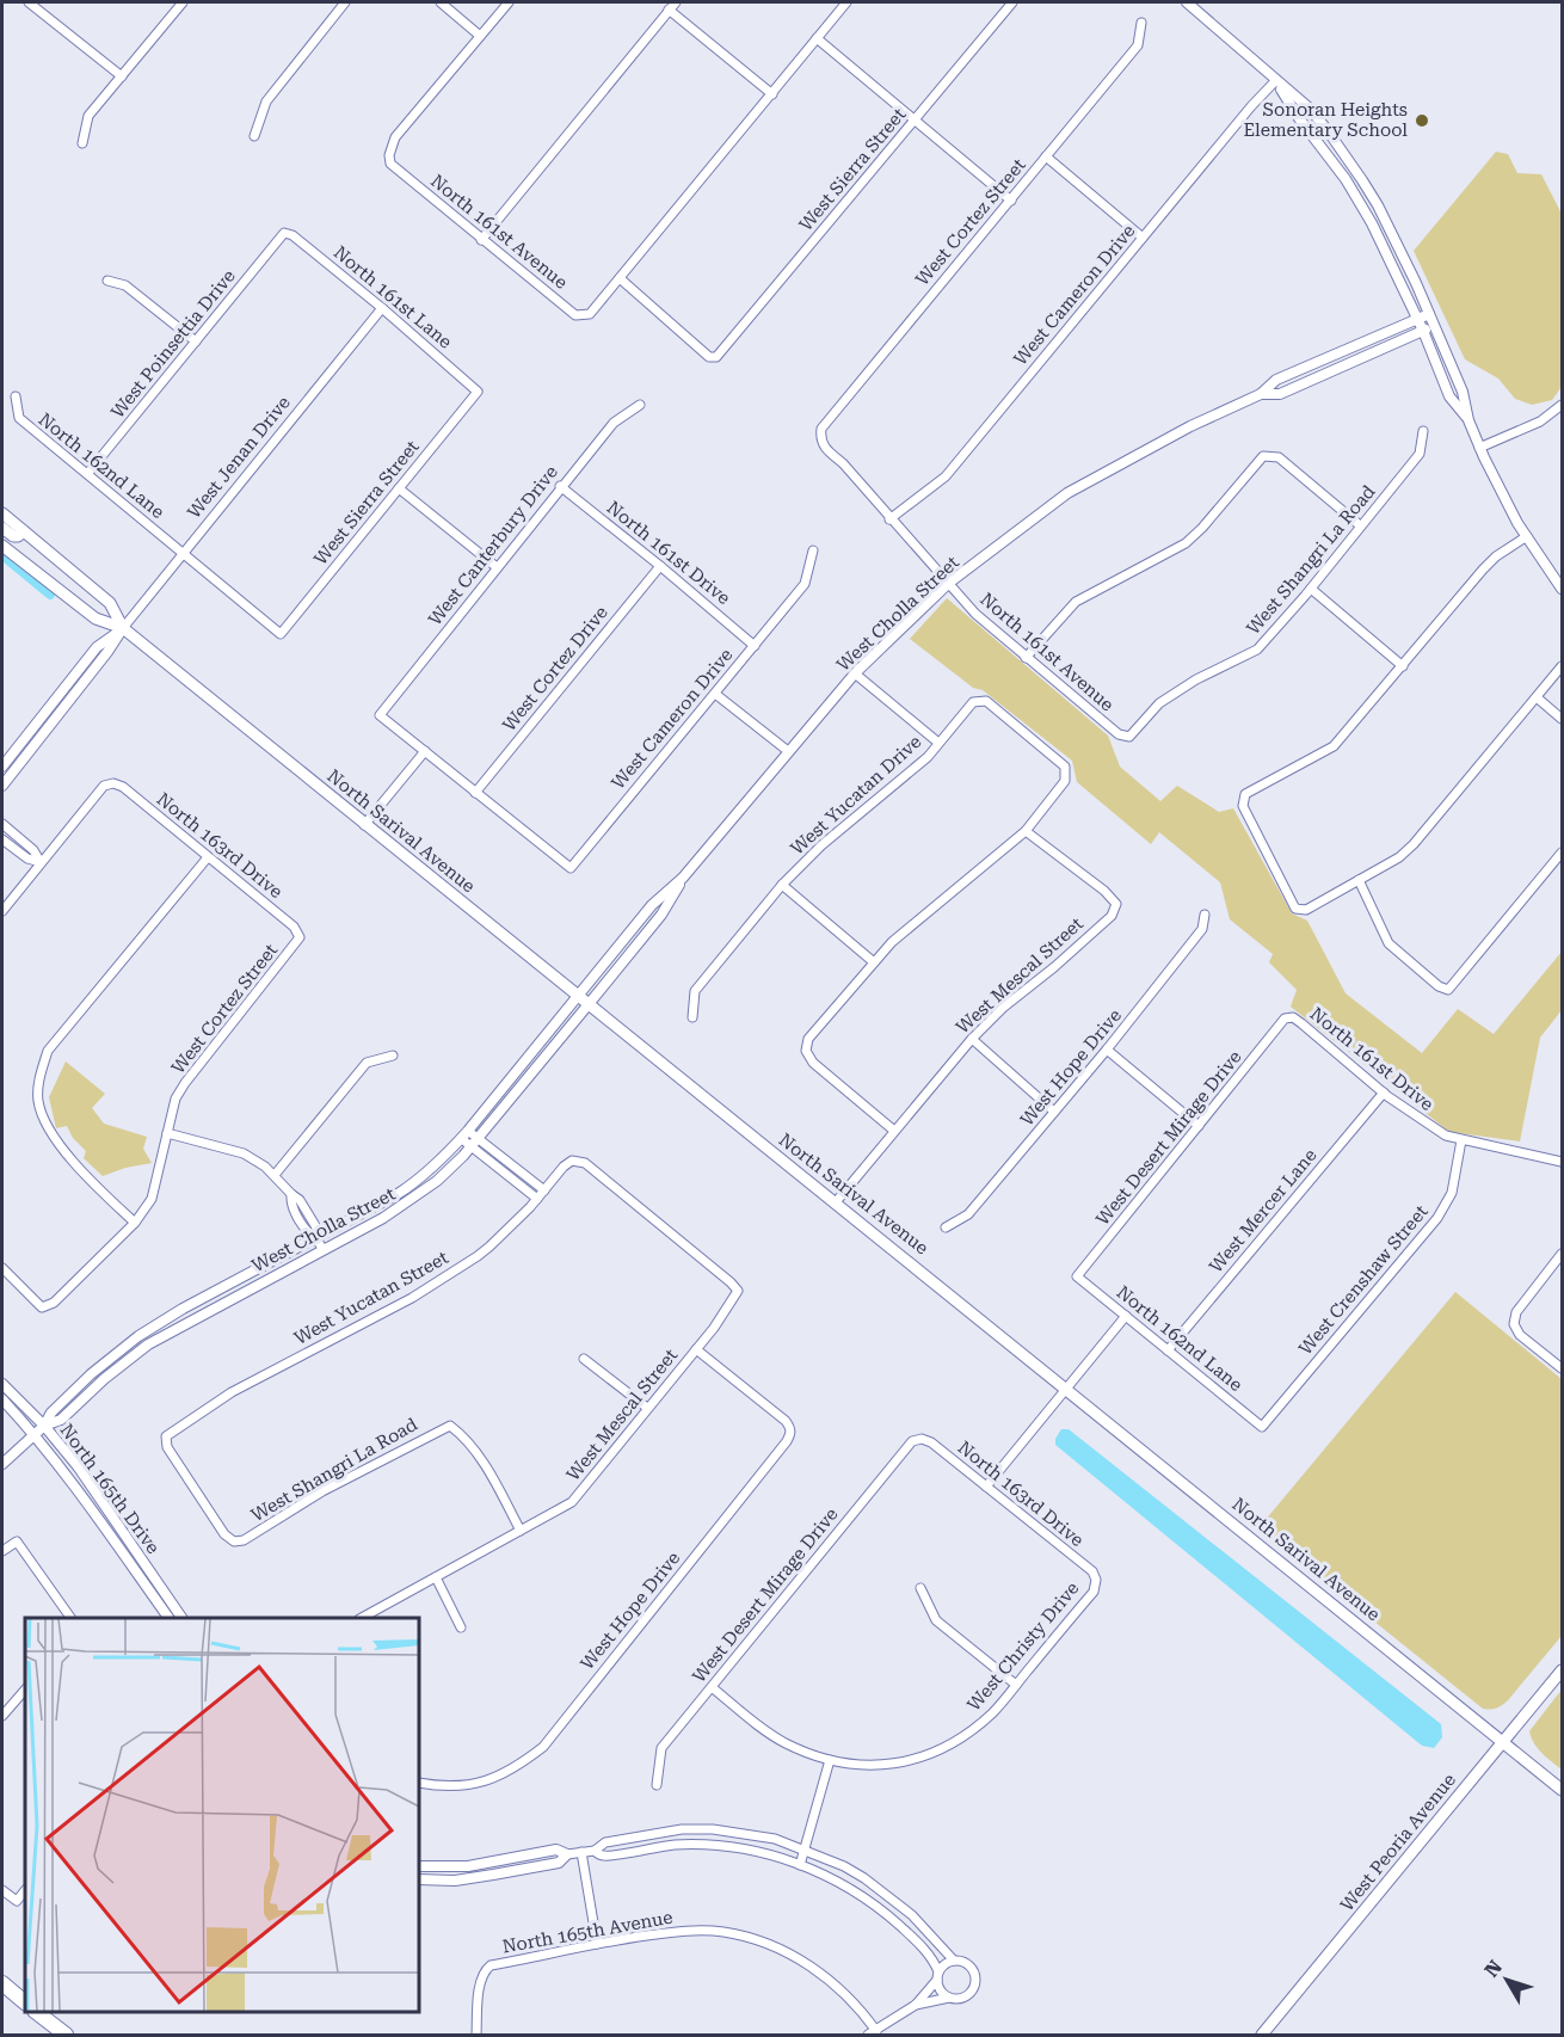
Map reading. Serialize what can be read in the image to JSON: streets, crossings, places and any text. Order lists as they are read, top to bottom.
{
  "streets": {
    "main road": ["North Sarival Avenue", "West Peoria Avenue"],
    "street": [
      "West Sierra Street",
      "West Cortez Street",
      "North 161st Avenue",
      "West Cameron Drive",
      "North 161st Lane",
      "West Poinsettia Drive",
      "West Jenan Drive",
      "North 162nd Lane",
      "West Canterbury Drive",
      "North 161st Drive",
      "West Shangri La Road",
      "West Cholla Street",
      "West Cortez Drive",
      "West Yucatan Drive",
      "North 163rd Drive",
      "West Mescal Street",
      "West Hope Drive",
      "West Desert Mirage Drive",
      "West Mercer Lane",
      "West Crenshaw Street",
      "West Yucatan Street",
      "North 165th Drive",
      "West Christy Drive",
      "North 165th Avenue"
    ]
  },
  "crossings": [
    ["West Sierra Street", "North 161st Avenue"],
    ["West Sierra Street", "North 161st Lane"],
    ["West Sierra Street", "North 162nd Lane"],
    ["West Cortez Street", "North 161st Avenue"],
    ["West Cortez Street", "North 163rd Drive"],
    ["North 161st Avenue", "West Cameron Drive"],
    ["North 161st Avenue", "West Shangri La Road"],
    ["North 161st Avenue", "West Cholla Street"],
    ["West Cameron Drive", "North 161st Drive"],
    ["West Cameron Drive", "West Cortez Drive"],
    ["North 161st Lane", "West Poinsettia Drive"],
    ["North 161st Lane", "West Jenan Drive"],
    ["West Poinsettia Drive", "North 162nd Lane"],
    ["West Jenan Drive", "North 162nd Lane"],
    ["West Jenan Drive", "North Sarival Avenue"],
    ["North 162nd Lane", "West Desert Mirage Drive"],
    ["North 162nd Lane", "West Mercer Lane"],
    ["North 162nd Lane", "West Crenshaw Street"],
    ["West Canterbury Drive", "North 161st Drive"],
    ["North 161st Drive", "West Cortez Drive"],
    ["North 161st Drive", "West Desert Mirage Drive"],
    ["North 161st Drive", "West Mercer Lane"],
    ["North 161st Drive", "West Crenshaw Street"],
    ["West Shangri La Road", "West Mescal Street"],
    ["West Shangri La Road", "West Yucatan Street"],
    ["West Cholla Street", "North Sarival Avenue"],
    ["West Cholla Street", "North 165th Drive"],
    ["West Yucatan Drive", "West Mescal Street"],
    ["North Sarival Avenue", "West Mescal Street"],
    ["North Sarival Avenue", "West Peoria Avenue"],
    ["North 163rd Drive", "West Desert Mirage Drive"],
    ["North 163rd Drive", "West Christy Drive"],
    ["West Mescal Street", "West Hope Drive"],
    ["West Mescal Street", "West Yucatan Street"],
    ["West Desert Mirage Drive", "West Christy Drive"]
  ],
  "places": ["Sonoran Heights Elementary School"],
  "north": "top left"
}
